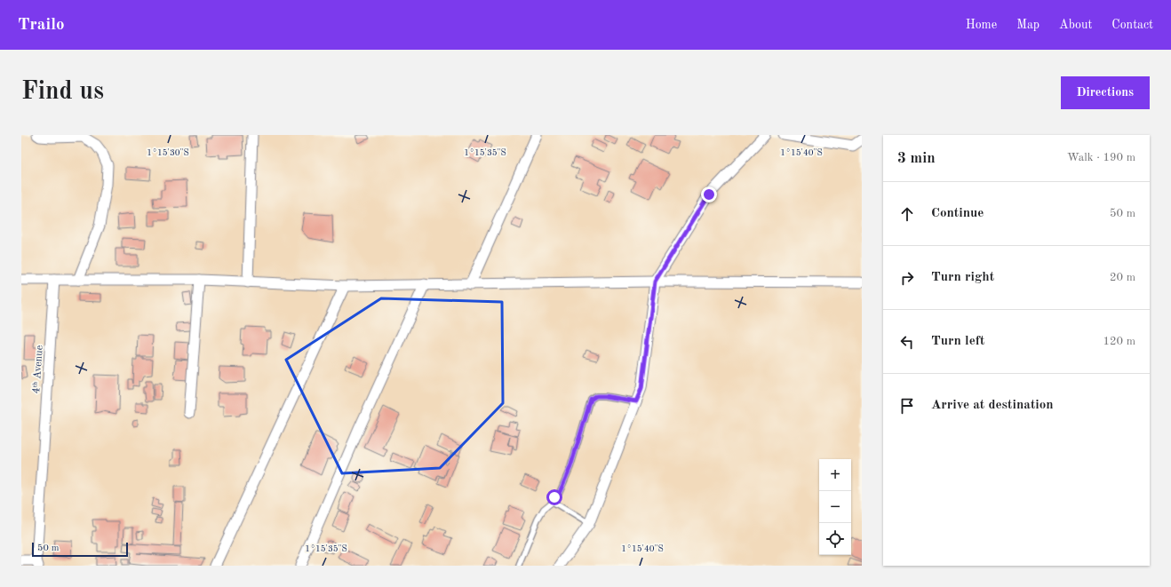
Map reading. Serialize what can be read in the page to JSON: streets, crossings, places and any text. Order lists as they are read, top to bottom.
{
  "streets": {
    "street": ["4ᵗʰ Avenue"]
  },
  "scale_bar": "50 m",
  "page": {
    "header": "Trailo",
    "nav": [
      "Home",
      "Map",
      "About",
      "Contact"
    ],
    "buttons": "Directions",
    "title": "Find us",
    "heading": ["3 min", "Walk · 190 m"],
    "list": [
      ["Continue", "50 m"],
      ["Turn right", "20 m"],
      ["Turn left", "120 m"],
      "Arrive at destination"
    ],
    "map_buttons": ["+", "−"],
    "scale": "50 m"
  },
  "coordinates": ["1°15'35\"S", "1°15'30\"S", "1°15'40\"S"]
}
